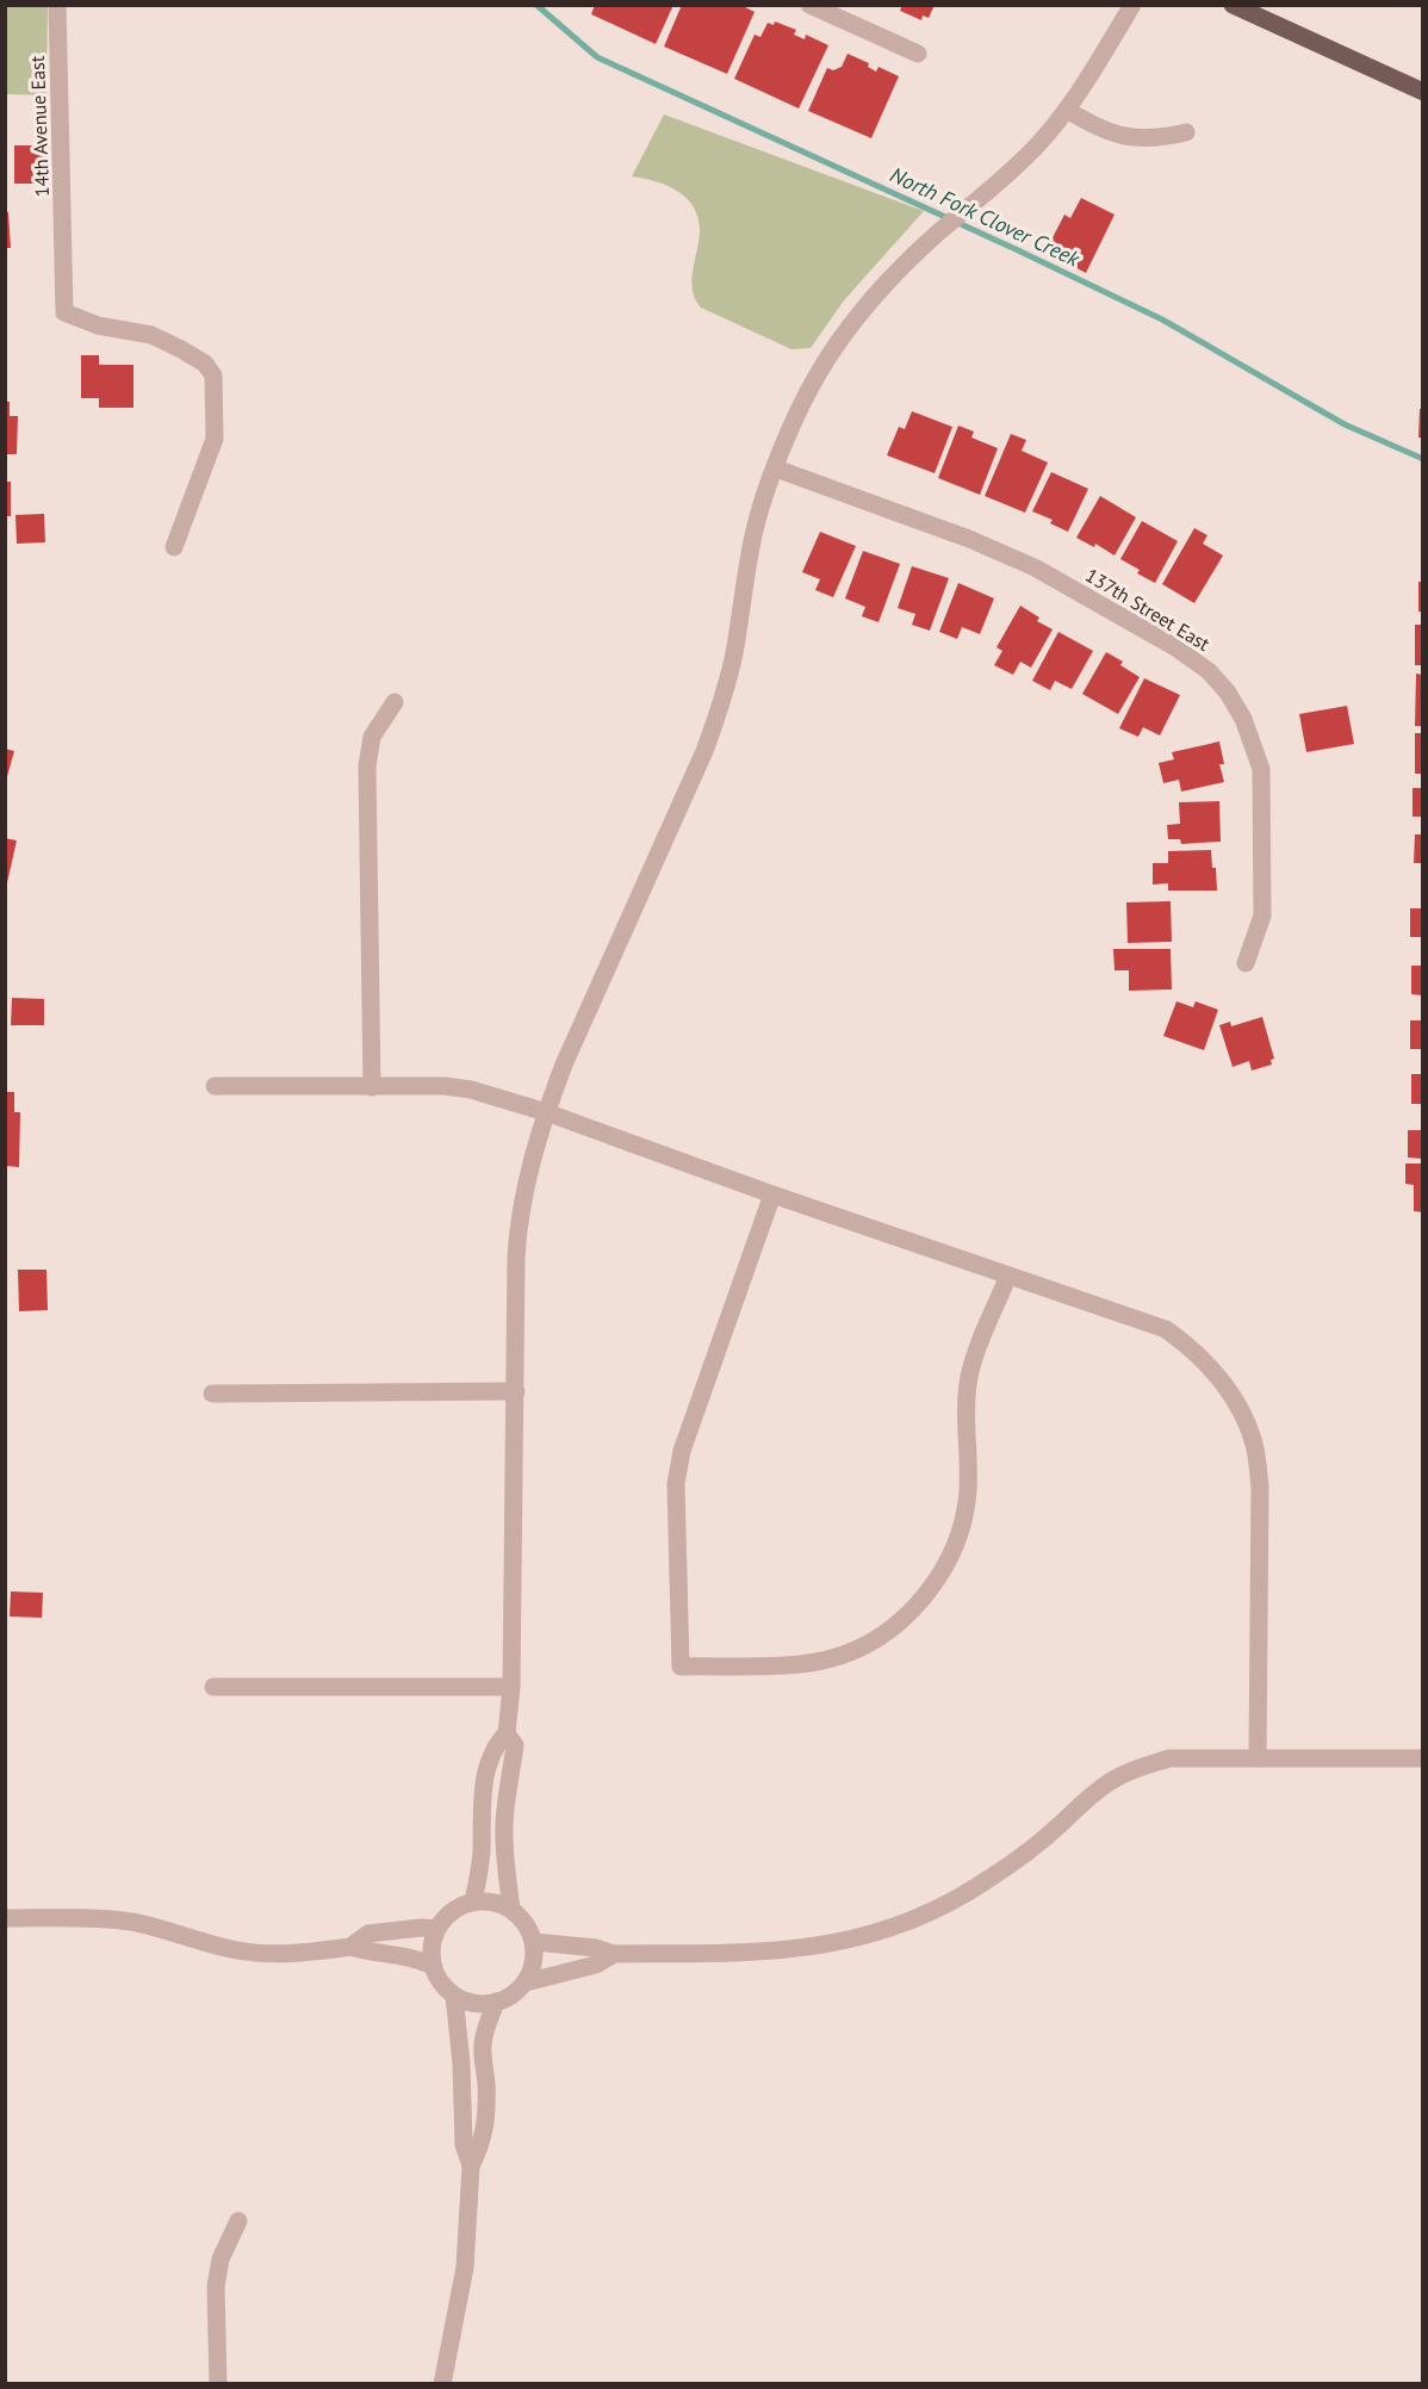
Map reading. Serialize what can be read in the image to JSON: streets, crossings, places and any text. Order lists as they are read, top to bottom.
{
  "streets": {
    "street": ["14th Avenue East", "137th Street East"]
  },
  "water": ["North Fork Clover Creek"]
}
